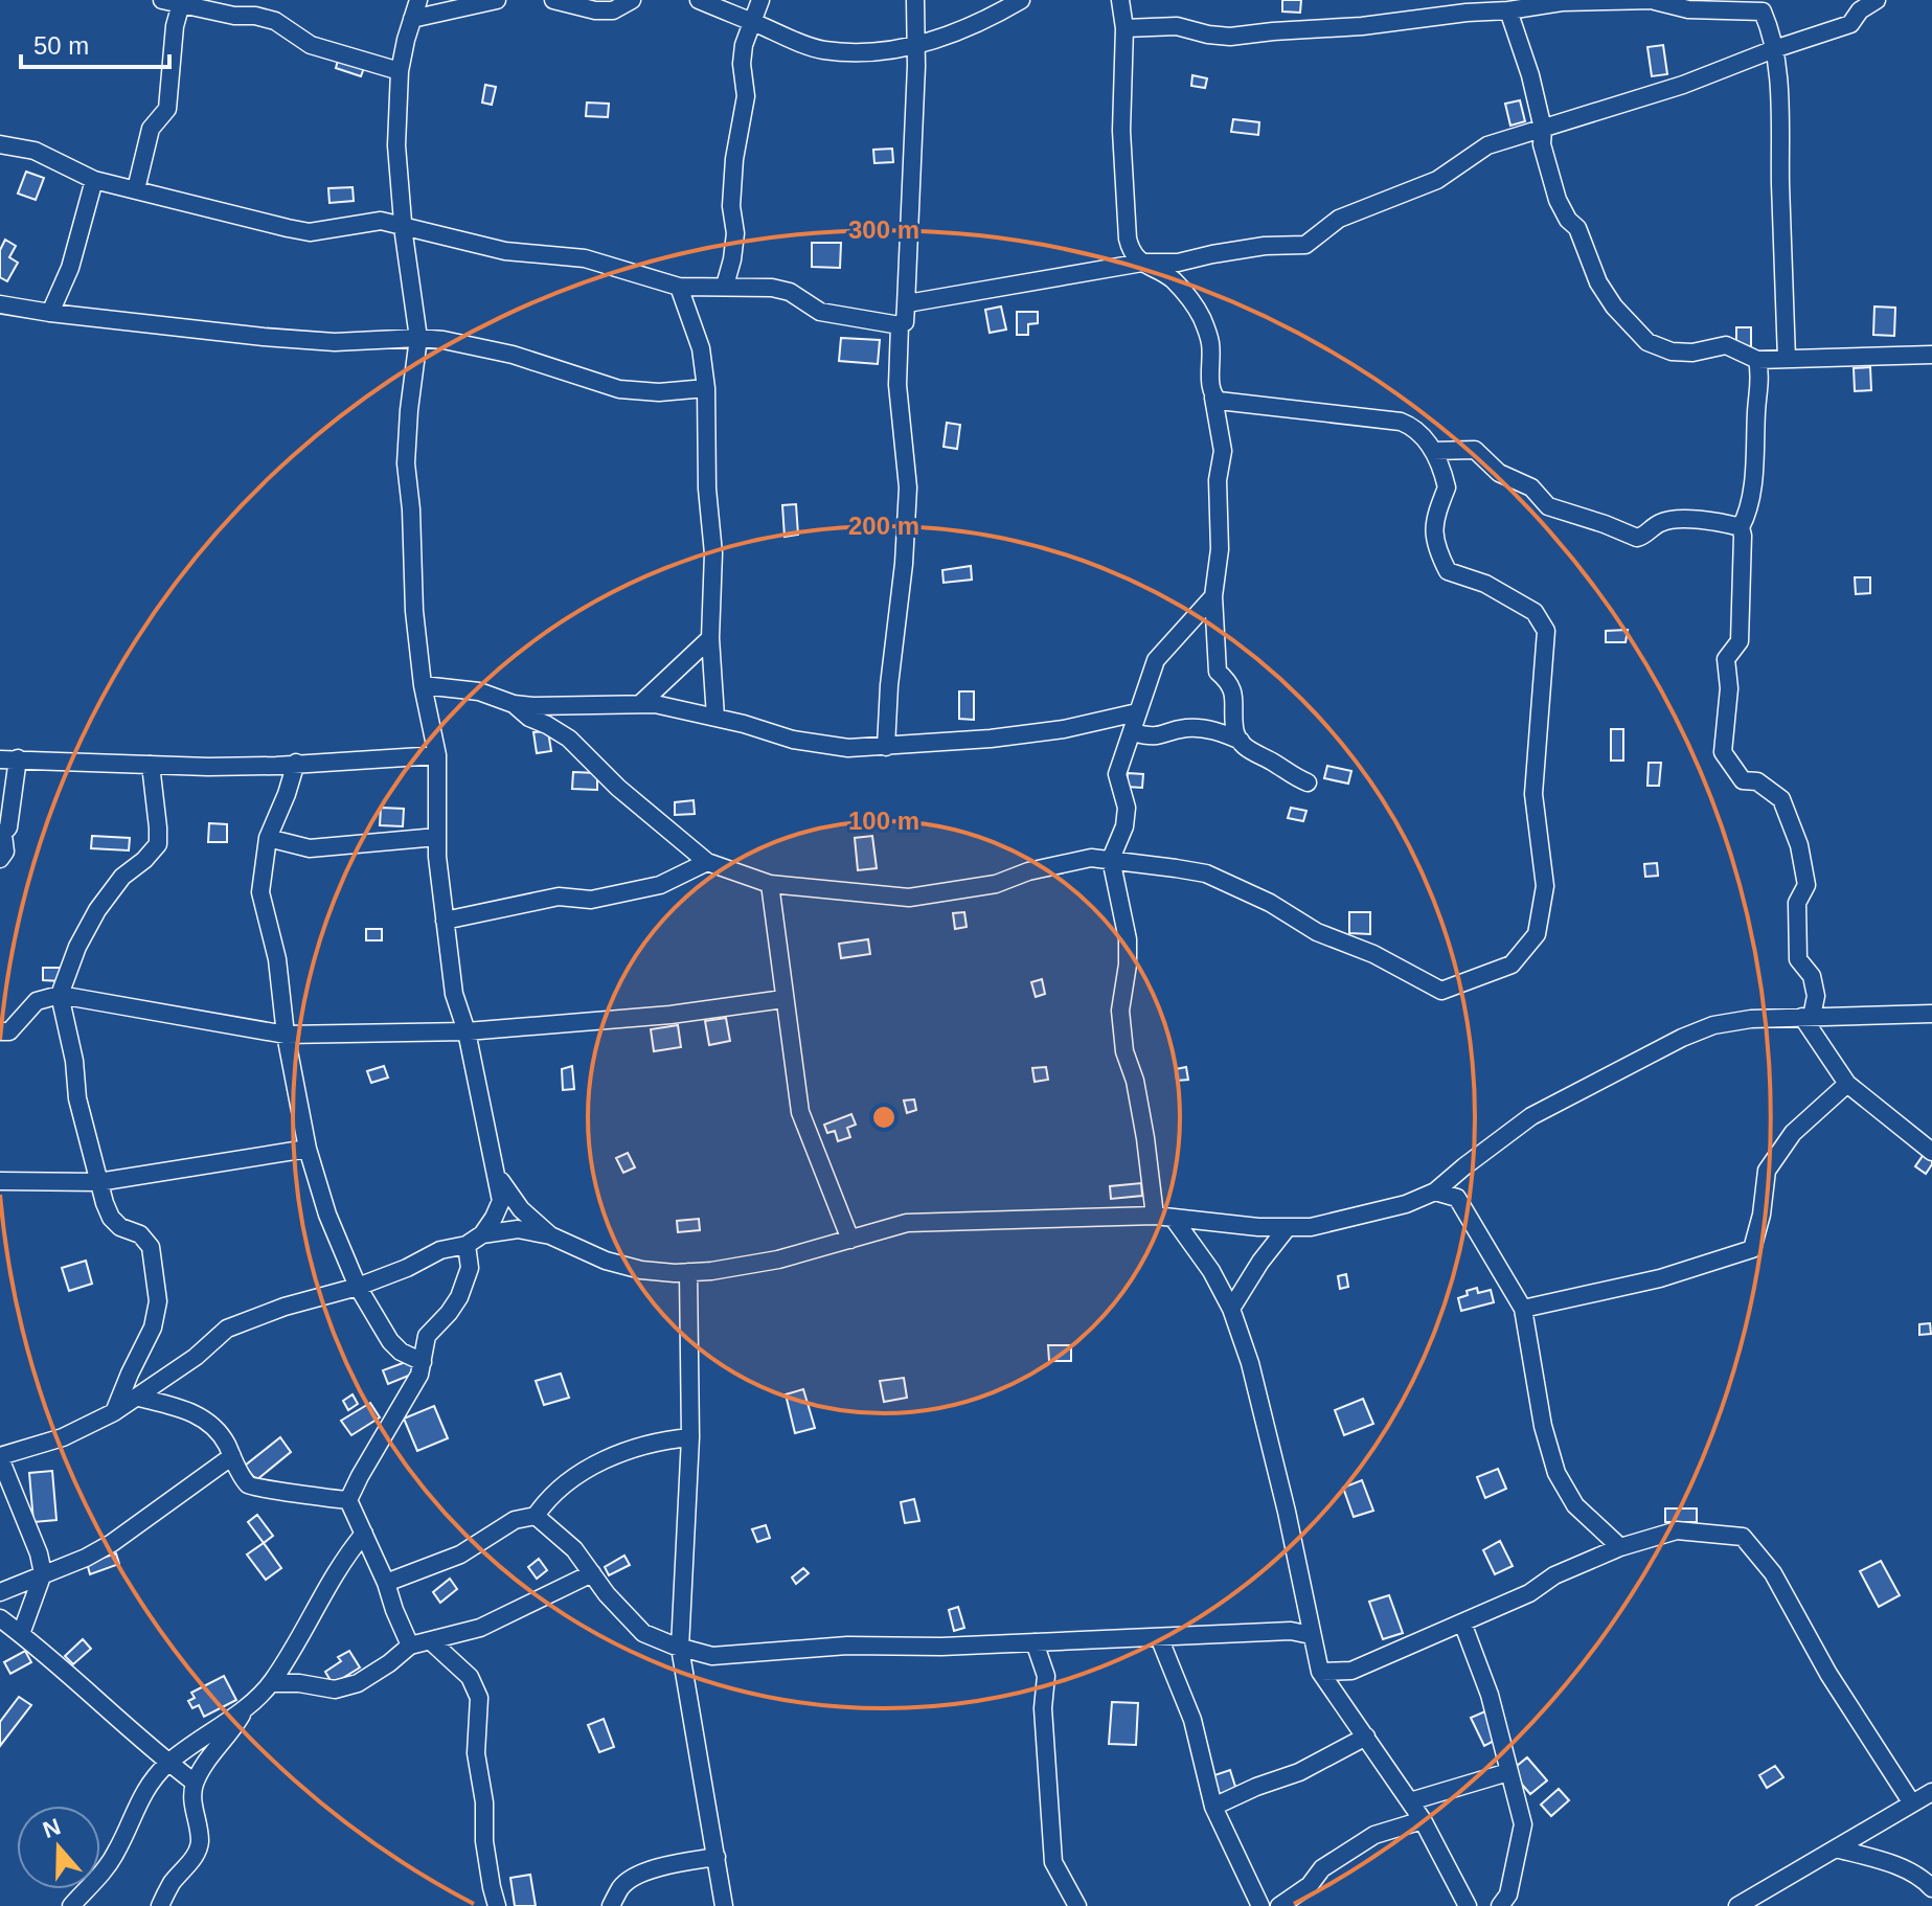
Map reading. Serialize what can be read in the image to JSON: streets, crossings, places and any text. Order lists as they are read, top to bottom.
{
  "scale_bar": "50 m",
  "north": "top",
  "rings": ["300 m", "200 m", "100 m"]
}
